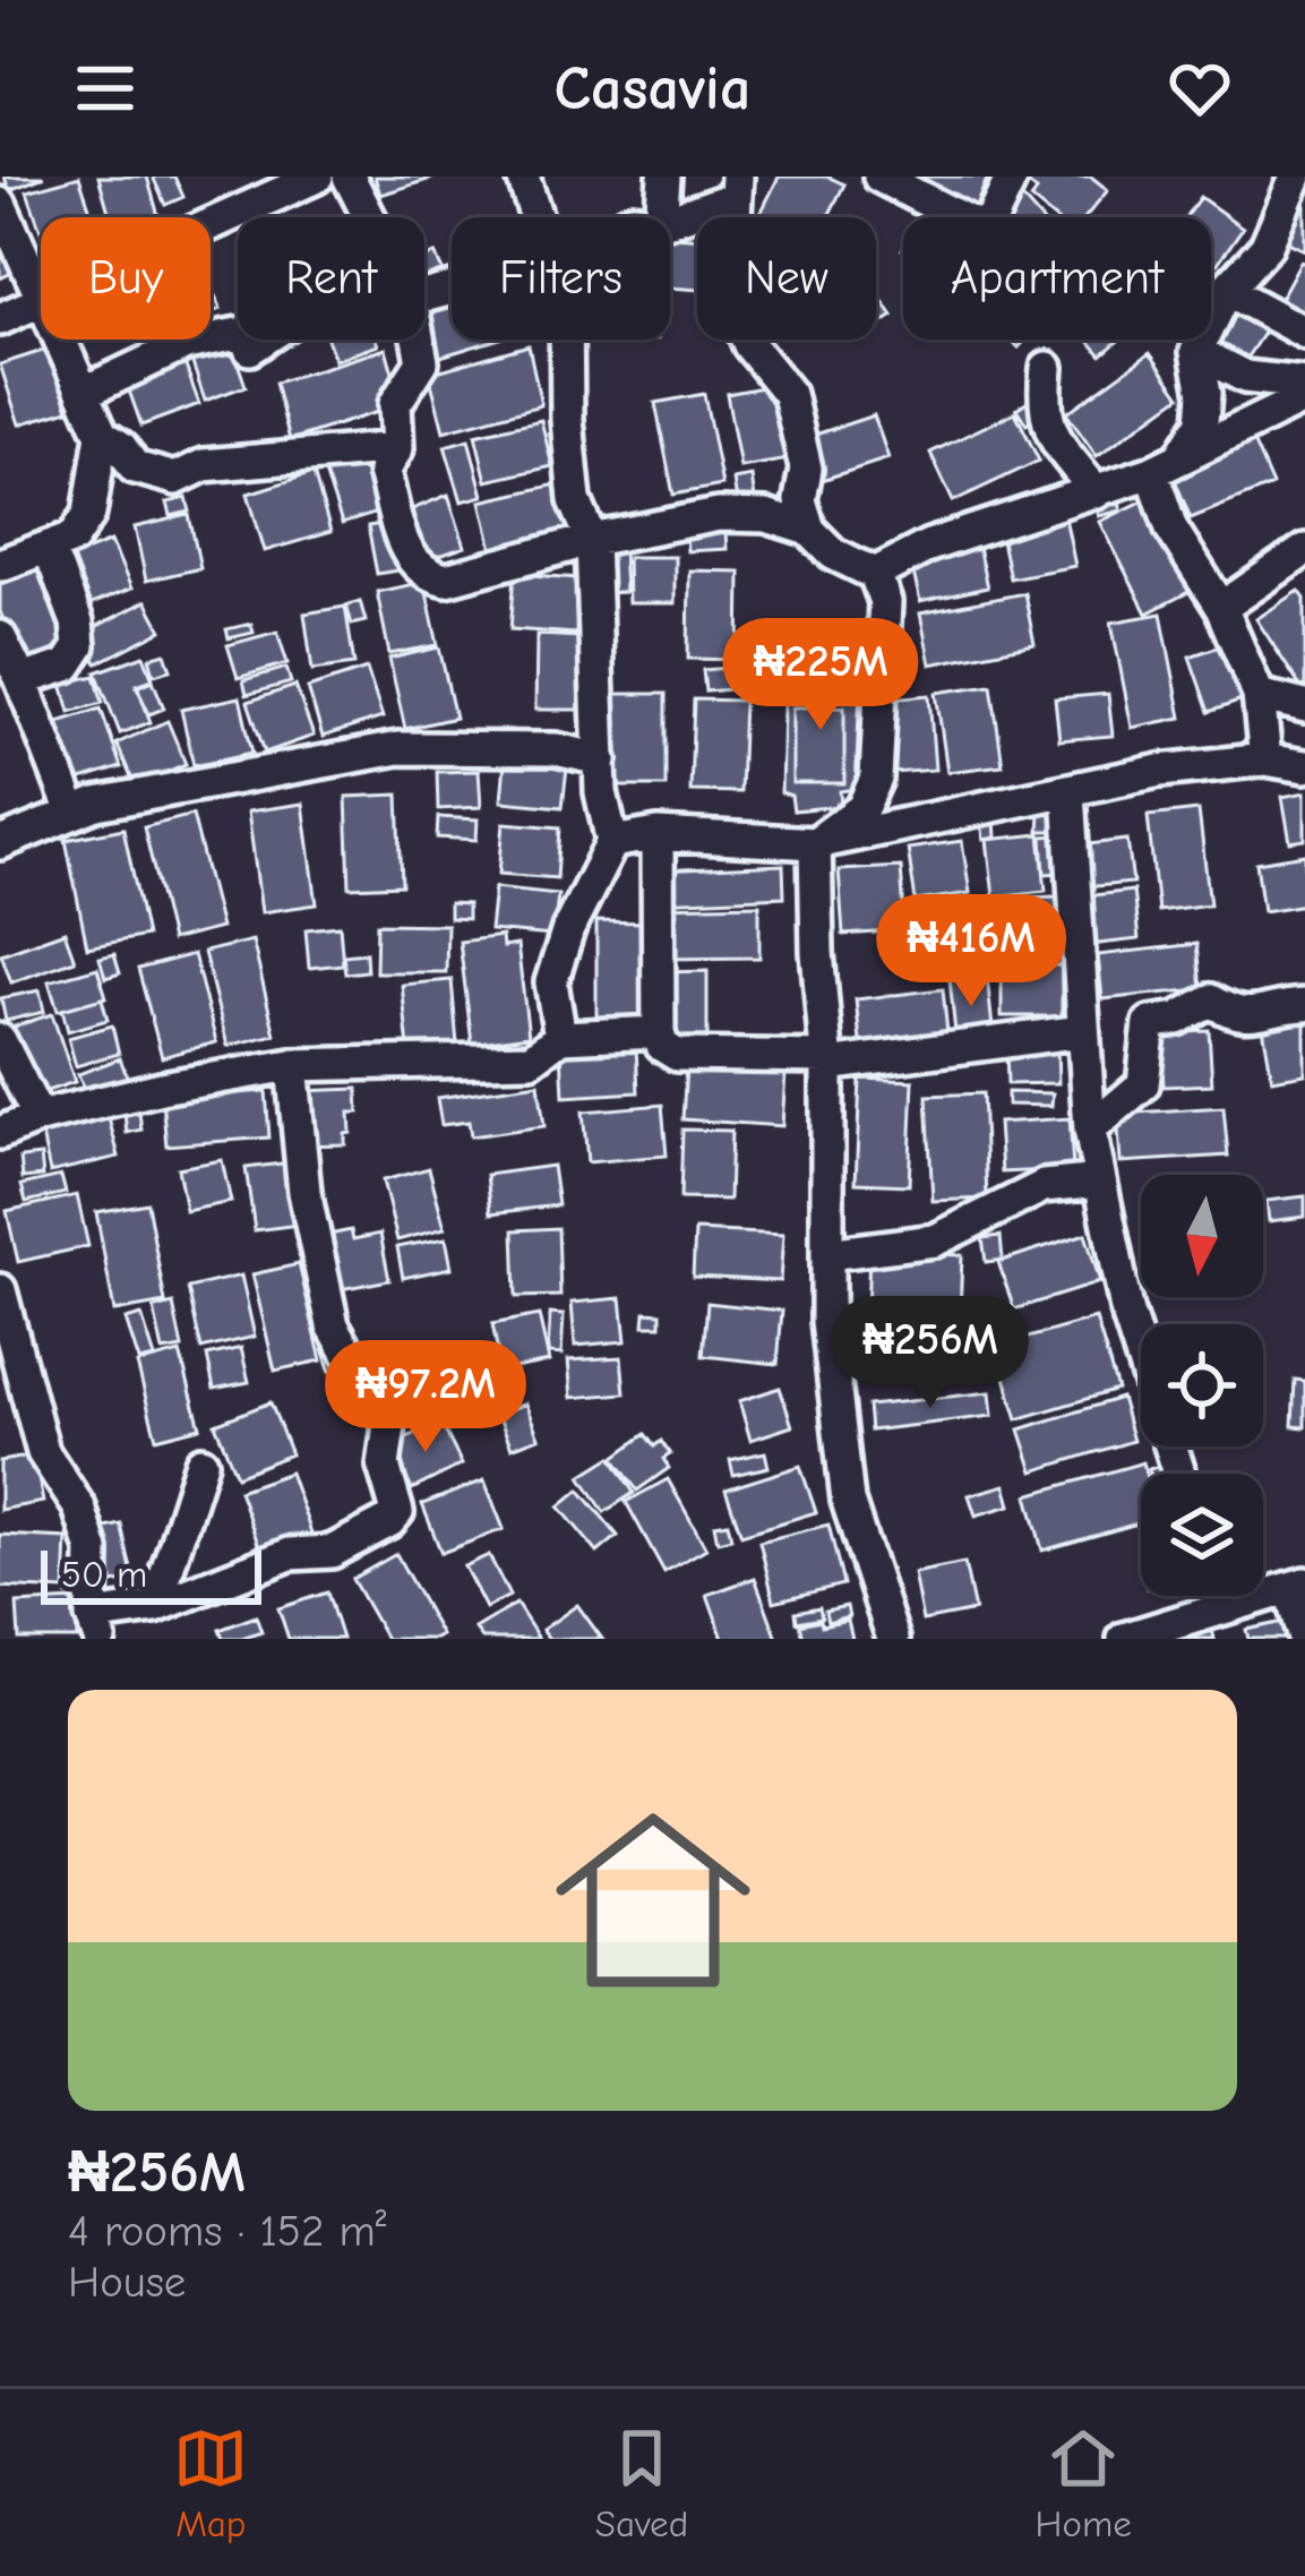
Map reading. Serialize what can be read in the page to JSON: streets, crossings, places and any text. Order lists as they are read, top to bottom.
{
  "scale_bar": "50 m",
  "north": "bottom",
  "page": {
    "header": "Casavia",
    "chip": [
      "Buy",
      "Rent",
      "Filters",
      "New",
      "Apartment"
    ],
    "price": [
      "₦225M",
      "₦416M",
      "₦256M",
      "₦97.2M"
    ],
    "scale": "50 m",
    "list": [
      {
        "name": "₦256M",
        "note": "4 rooms · 152 m² · House"
      }
    ],
    "tabs": ["Map", "Saved", "Home"]
  }
}
